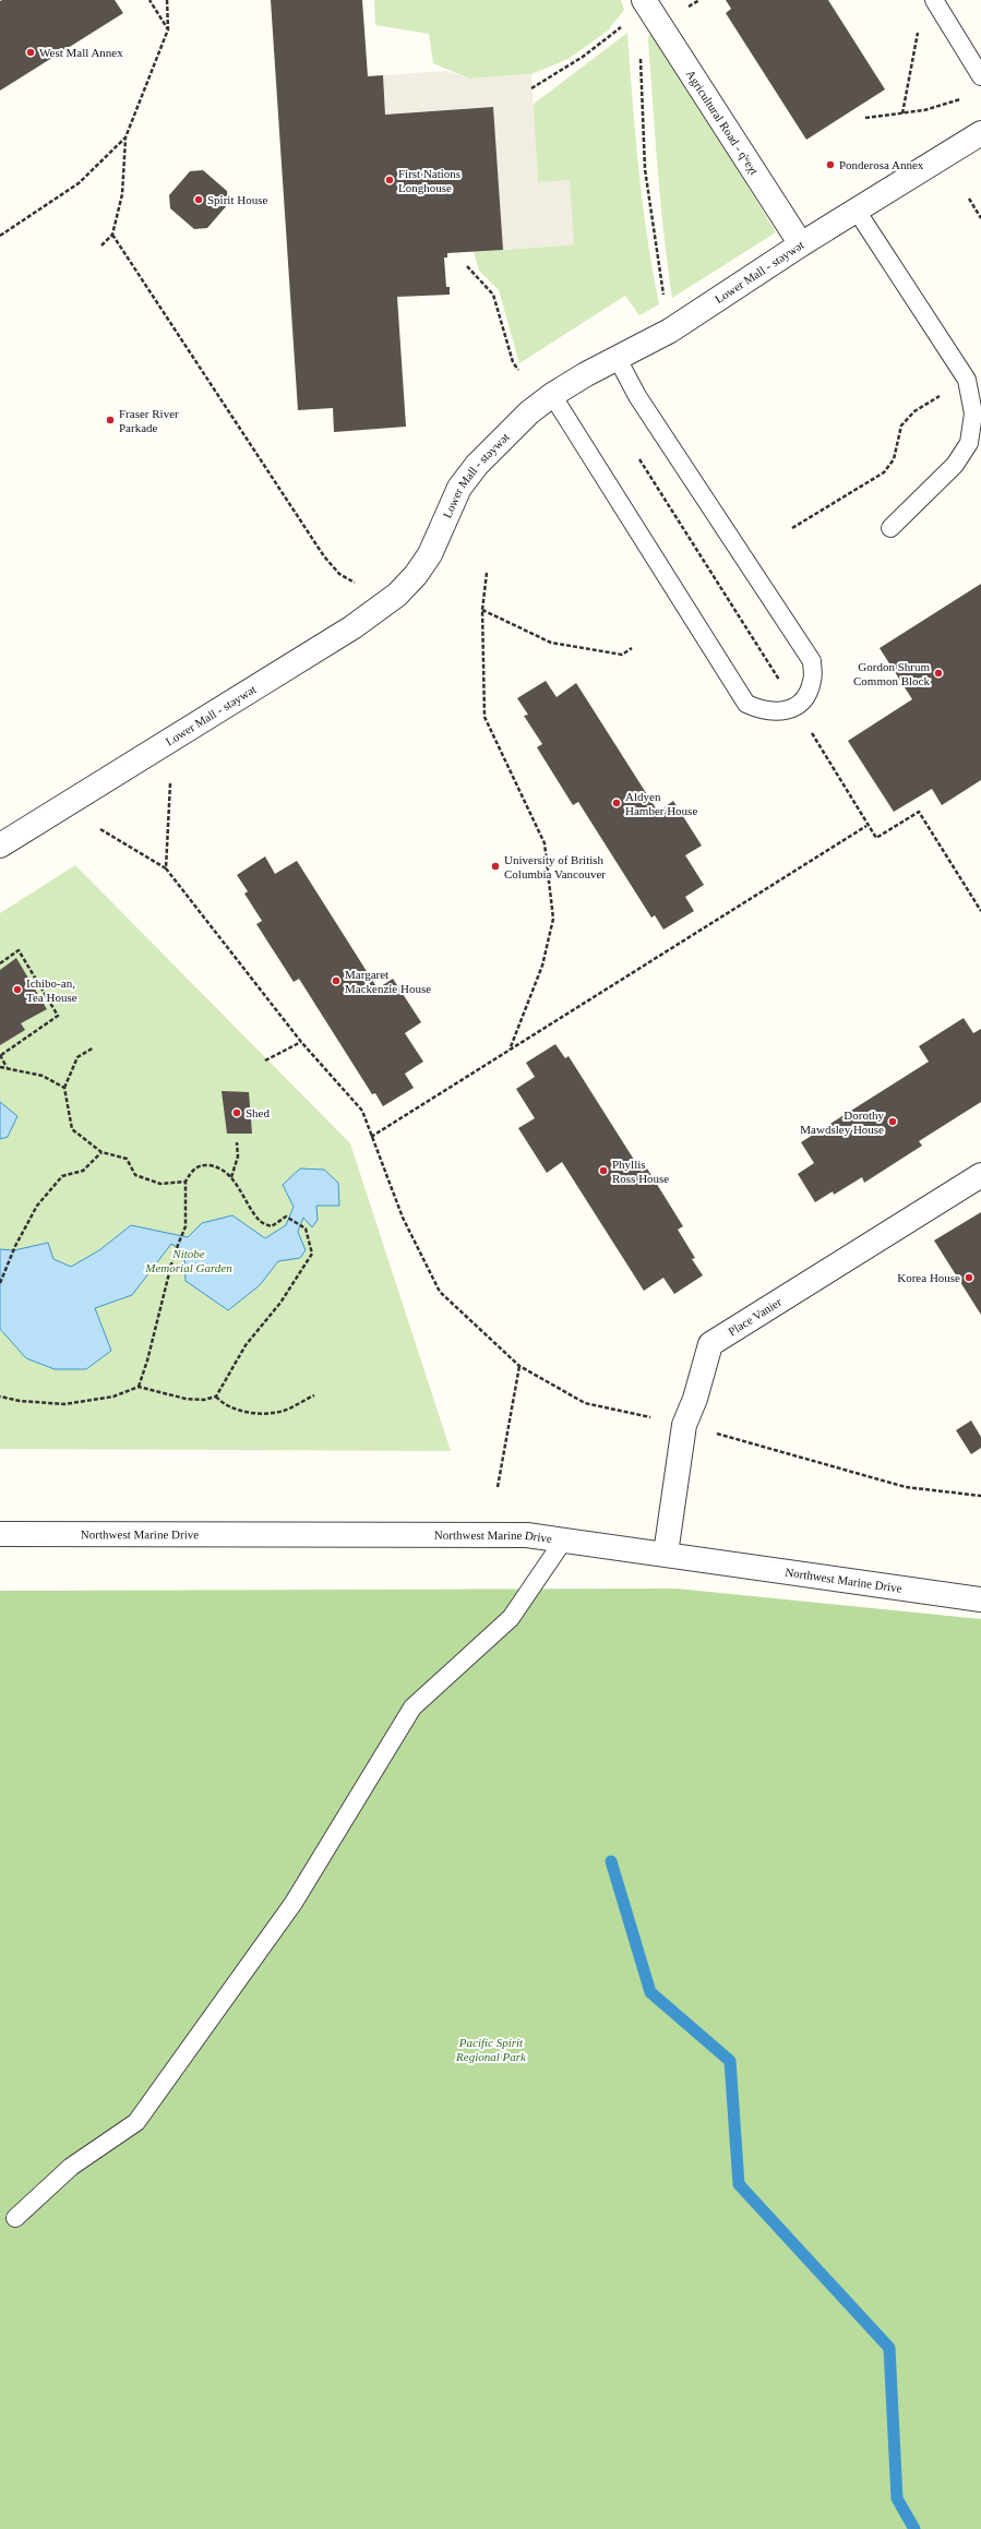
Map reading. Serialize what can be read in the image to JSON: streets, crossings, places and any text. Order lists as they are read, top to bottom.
{
  "streets": {
    "street": [
      "Agricultural Road - q̓ʷeχt",
      "Lower Mall - stəywət",
      "Place Vanier",
      "Northwest Marine Drive"
    ]
  },
  "crossings": [
    ["Agricultural Road - q̓ʷeχt", "Lower Mall - stəywət"],
    ["Place Vanier", "Northwest Marine Drive"]
  ],
  "parks": ["Nitobe Memorial Garden", "Pacific Spirit Regional Park"],
  "places": [
    "West Mall Annex",
    "Ponderosa Annex",
    "First Nations Longhouse",
    "Spirit House",
    "Fraser River Parkade",
    "Gordon Shrum Common Block",
    "Aldyen Hamber House",
    "University of British Columbia Vancouver",
    "Margaret Mackenzie House",
    "Ichibo-an, Tea House",
    "Shed",
    "Dorothy Mawdsley House",
    "Phyllis Ross House",
    "Korea House"
  ]
}
